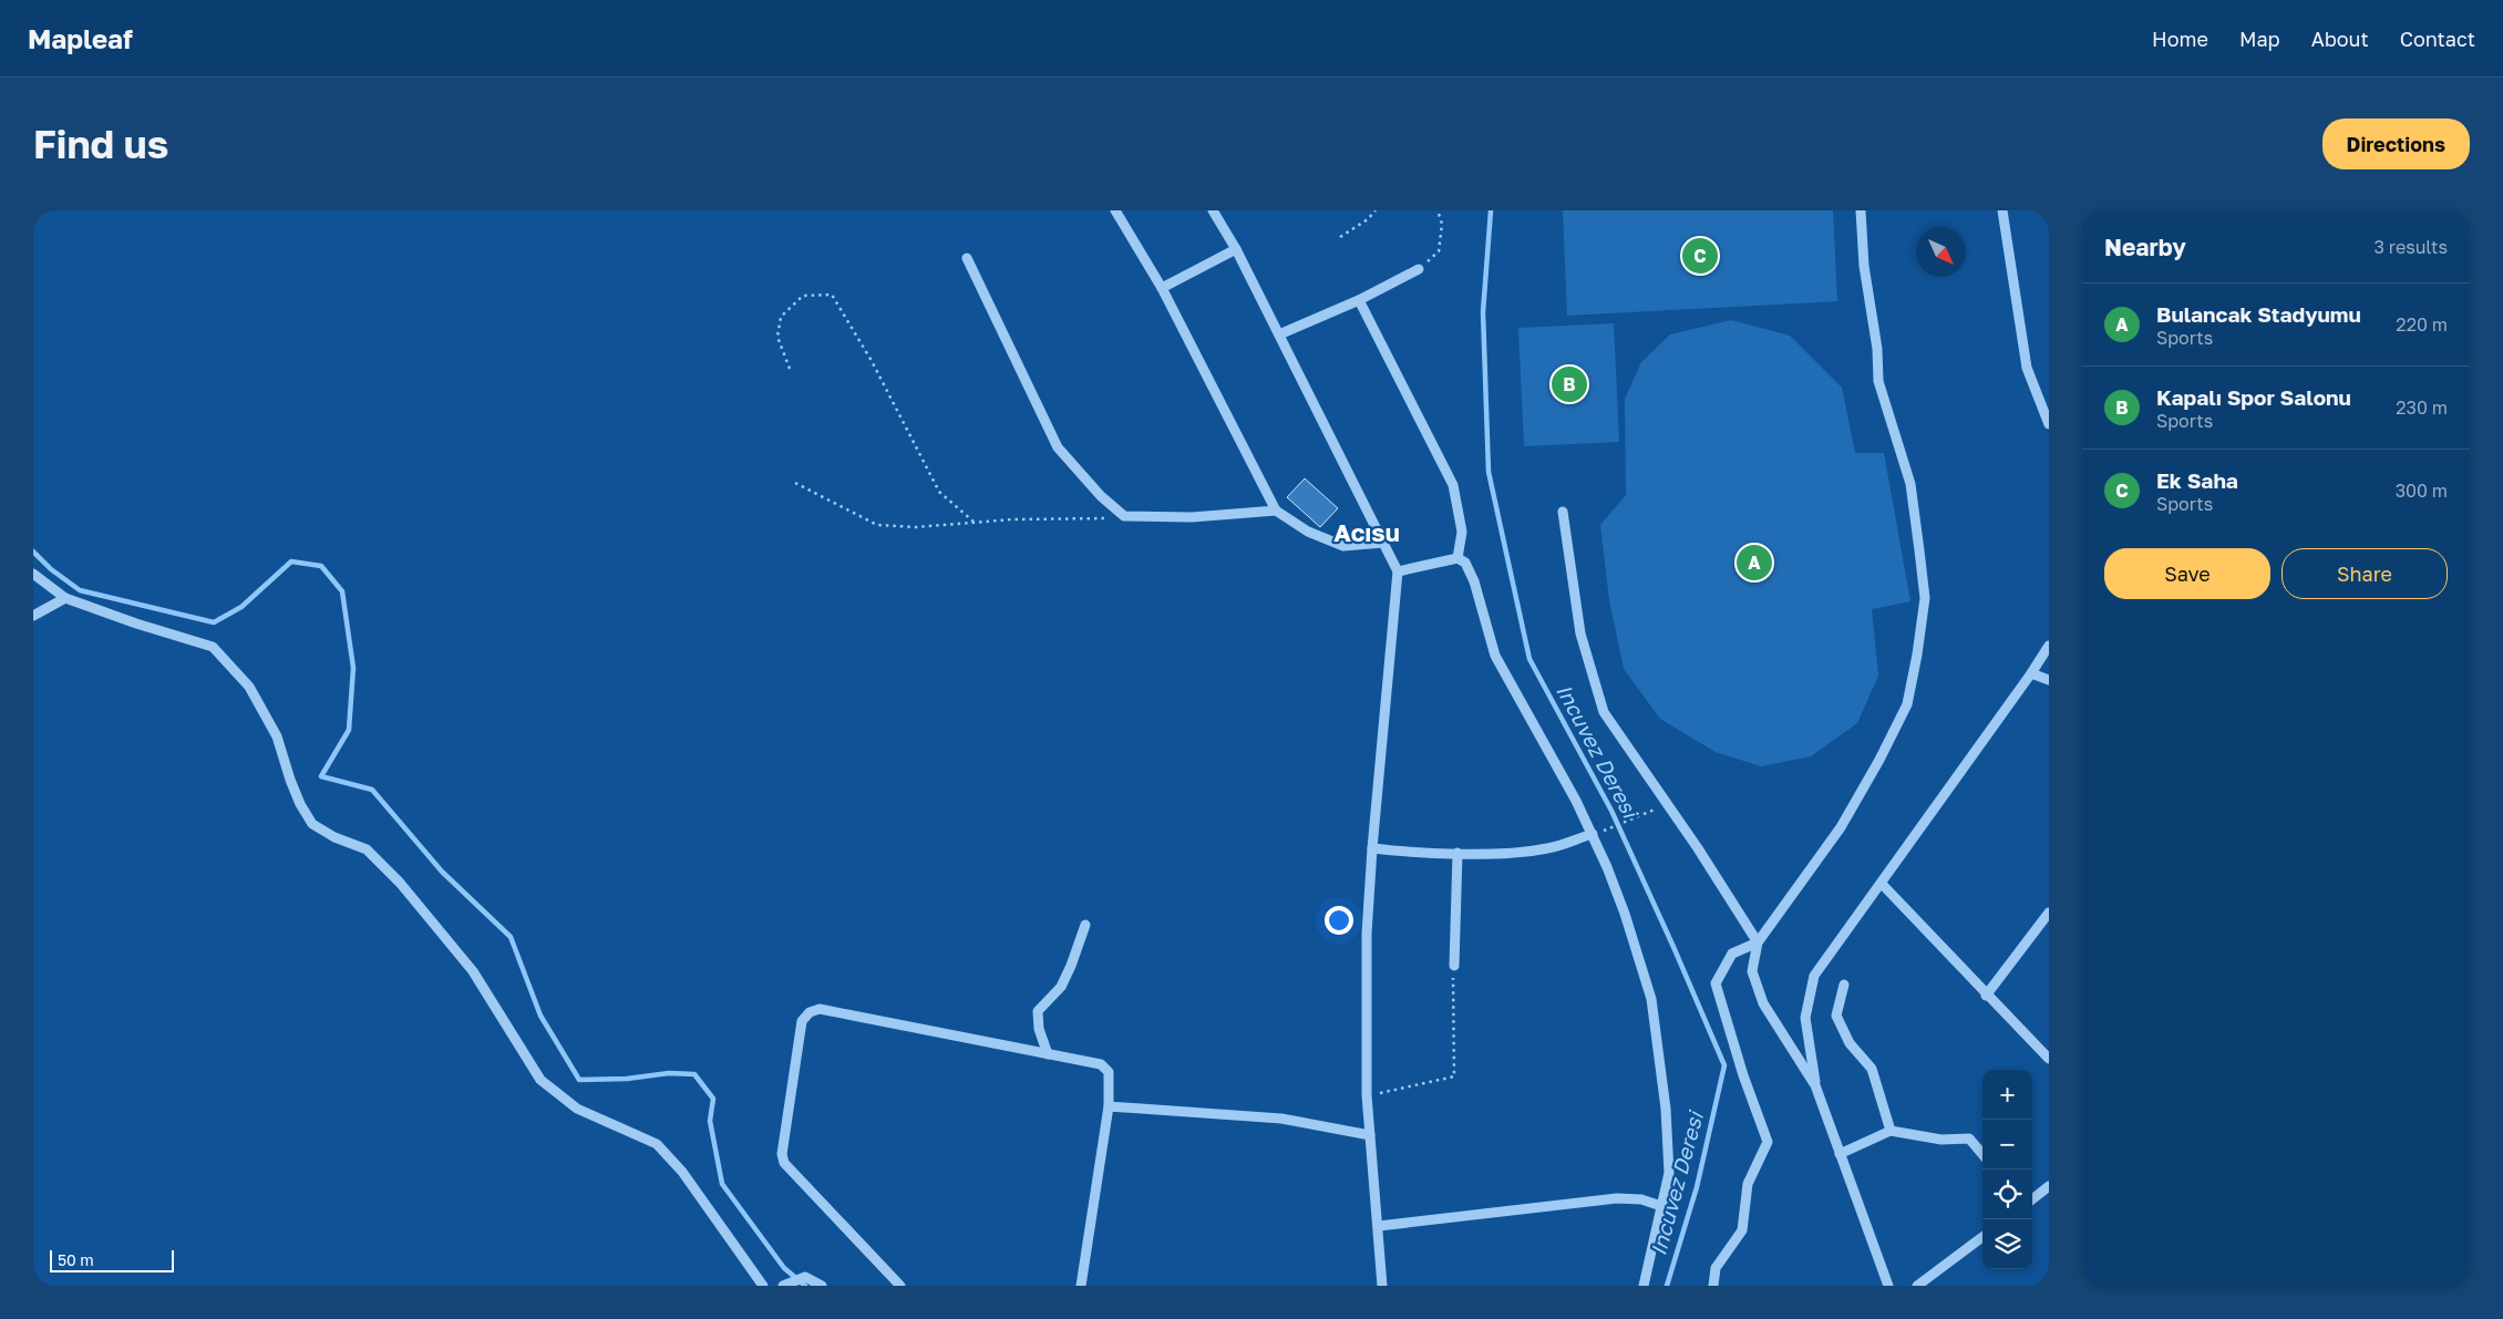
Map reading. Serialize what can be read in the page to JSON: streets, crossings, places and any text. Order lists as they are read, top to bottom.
{
  "districts": ["Acısu"],
  "water": ["Incuvez Deresi"],
  "scale_bar": "50 m",
  "north": "bottom right",
  "page": {
    "header": "Mapleaf",
    "nav": [
      "Home",
      "Map",
      "About",
      "Contact"
    ],
    "buttons": [
      "Directions",
      ["Save", "Share"]
    ],
    "title": "Find us",
    "heading": ["Nearby", "3 results"],
    "pins": ["C", "B", "A"],
    "list": [
      {
        "mark": "A",
        "name": "Bulancak Stadyumu",
        "note": "Sports",
        "value": "220 m"
      },
      {
        "mark": "B",
        "name": "Kapalı Spor Salonu",
        "note": "Sports",
        "value": "230 m"
      },
      {
        "mark": "C",
        "name": "Ek Saha",
        "note": "Sports",
        "value": "300 m"
      }
    ],
    "map_buttons": ["+", "−"],
    "scale": "50 m"
  }
}
